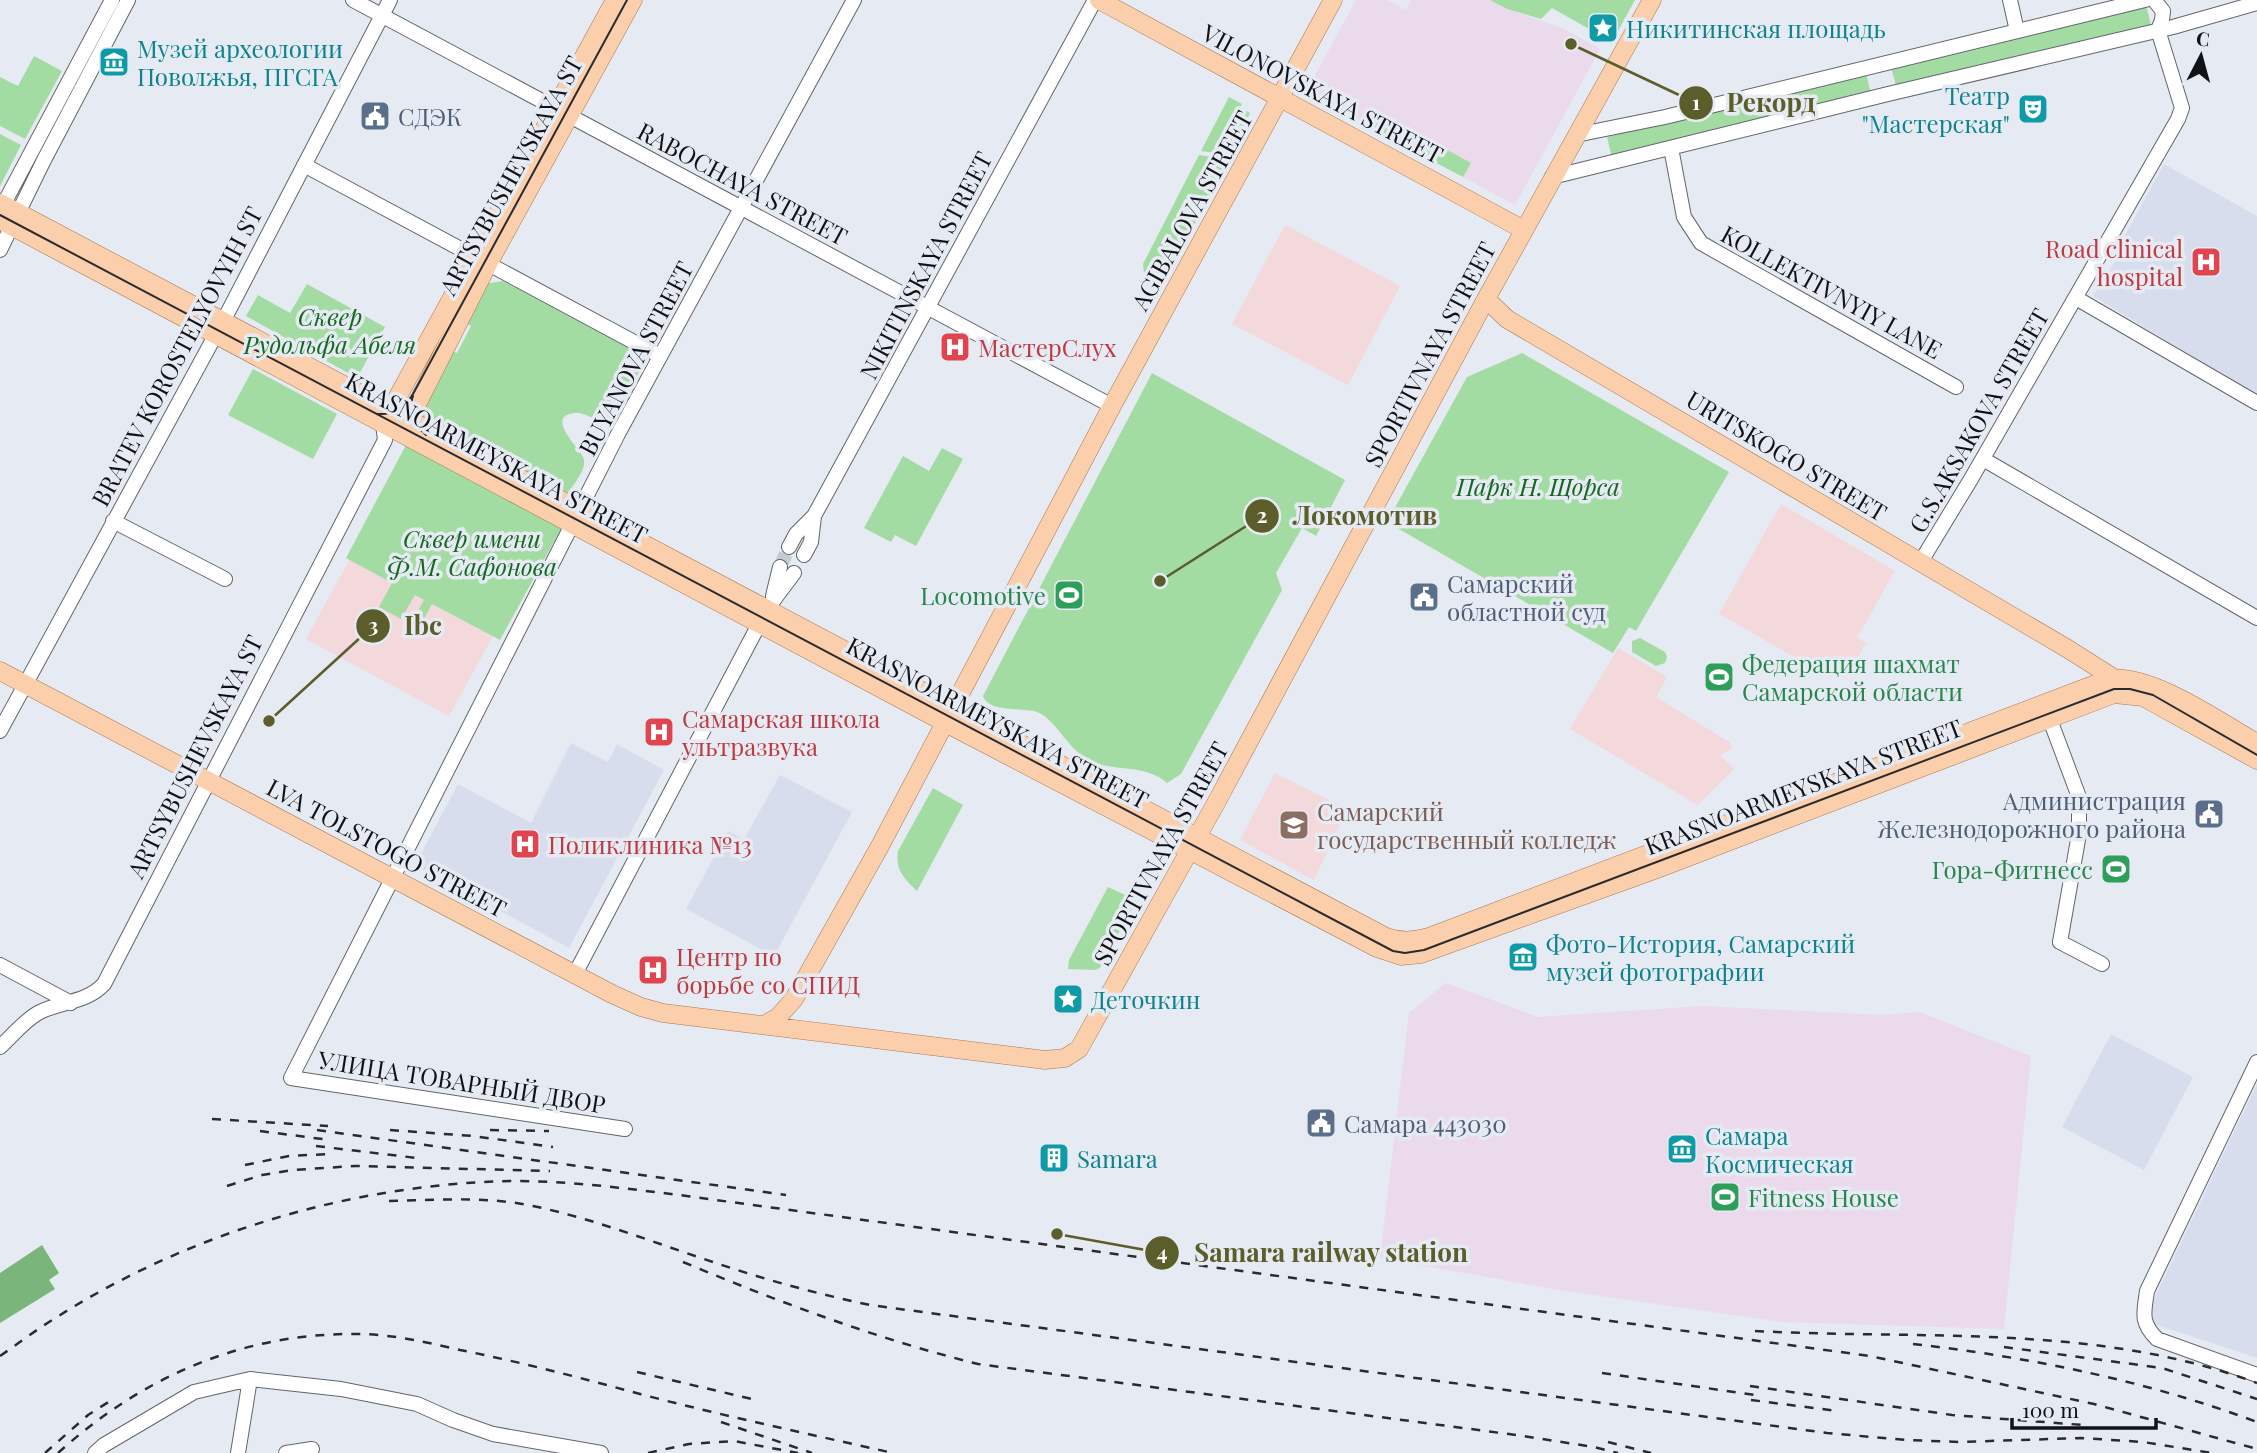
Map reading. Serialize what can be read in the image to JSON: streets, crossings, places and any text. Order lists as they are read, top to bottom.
{
  "streets": {
    "main road": [
      "VILONOVSKAYA STREET",
      "ARTSYBUSHEVSKAYA ST",
      "AGIBALOVA STREET",
      "SPORTIVNAYA STREET",
      "URITSKOGO STREET",
      "KRASNOARMEYSKAYA STREET",
      "LVA TOLSTOGO STREET"
    ],
    "street": [
      "RABOCHAYA STREET",
      "NIKITINSKAYA STREET",
      "KOLLEKTIVNYIY LANE",
      "BRATEV KOROSTELYOVYIH ST",
      "BUYANOVA STREET",
      "G.S.AKSAKOVA STREET",
      "УЛИЦА ТОВАРНЫЙ ДВОР"
    ]
  },
  "crossings": [
    ["VILONOVSKAYA STREET", "AGIBALOVA STREET"],
    ["VILONOVSKAYA STREET", "NIKITINSKAYA STREET"],
    ["VILONOVSKAYA STREET", "SPORTIVNAYA STREET"],
    ["ARTSYBUSHEVSKAYA ST", "RABOCHAYA STREET"],
    ["ARTSYBUSHEVSKAYA ST", "KRASNOARMEYSKAYA STREET"],
    ["ARTSYBUSHEVSKAYA ST", "LVA TOLSTOGO STREET"],
    ["RABOCHAYA STREET", "AGIBALOVA STREET"],
    ["RABOCHAYA STREET", "NIKITINSKAYA STREET"],
    ["RABOCHAYA STREET", "BRATEV KOROSTELYOVYIH ST"],
    ["RABOCHAYA STREET", "BUYANOVA STREET"],
    ["AGIBALOVA STREET", "KRASNOARMEYSKAYA STREET"],
    ["AGIBALOVA STREET", "LVA TOLSTOGO STREET"],
    ["SPORTIVNAYA STREET", "URITSKOGO STREET"],
    ["SPORTIVNAYA STREET", "KRASNOARMEYSKAYA STREET"],
    ["SPORTIVNAYA STREET", "LVA TOLSTOGO STREET"],
    ["BRATEV KOROSTELYOVYIH ST", "KRASNOARMEYSKAYA STREET"],
    ["BRATEV KOROSTELYOVYIH ST", "LVA TOLSTOGO STREET"],
    ["BUYANOVA STREET", "KRASNOARMEYSKAYA STREET"],
    ["BUYANOVA STREET", "LVA TOLSTOGO STREET"],
    ["BUYANOVA STREET", "УЛИЦА ТОВАРНЫЙ ДВОР"],
    ["G.S.AKSAKOVA STREET", "URITSKOGO STREET"]
  ],
  "parks": ["Сквер Рудольфа Абеля", "Парк Н. Щорса", "Cквер имени Ф.М. Сафонова"],
  "places": {
    "place": ["Никитинская площадь", "Деточкин"],
    "other": [
      "Рекорд",
      "Локомотив",
      "Ibc",
      "Samara railway station"
    ],
    "museum": ["Музей археологии Поволжья, ПГСГА", "Фото-История, Самарский музей фотографии", "Самара Космическая"],
    "theatre": ["Театр \"Мастерская\""],
    "public building": [
      "СДЭК",
      "Самарский областной суд",
      "Администрация Железнодорожного района",
      "Самара 443030"
    ],
    "hospital": [
      "Road clinical hospital",
      "МастерСлух",
      "Самарская школа ультразвука",
      "Поликлиника №13",
      "Центр по борьбе со СПИД"
    ],
    "sports": [
      "Locomotive",
      "Федерация шахмат Самарской области",
      "Гора-Фитнесс",
      "Fitness House"
    ],
    "school or university": ["Самарский государственный колледж"],
    "building": ["Samara"]
  },
  "scale_bar": "100 m",
  "north": "top"
}
